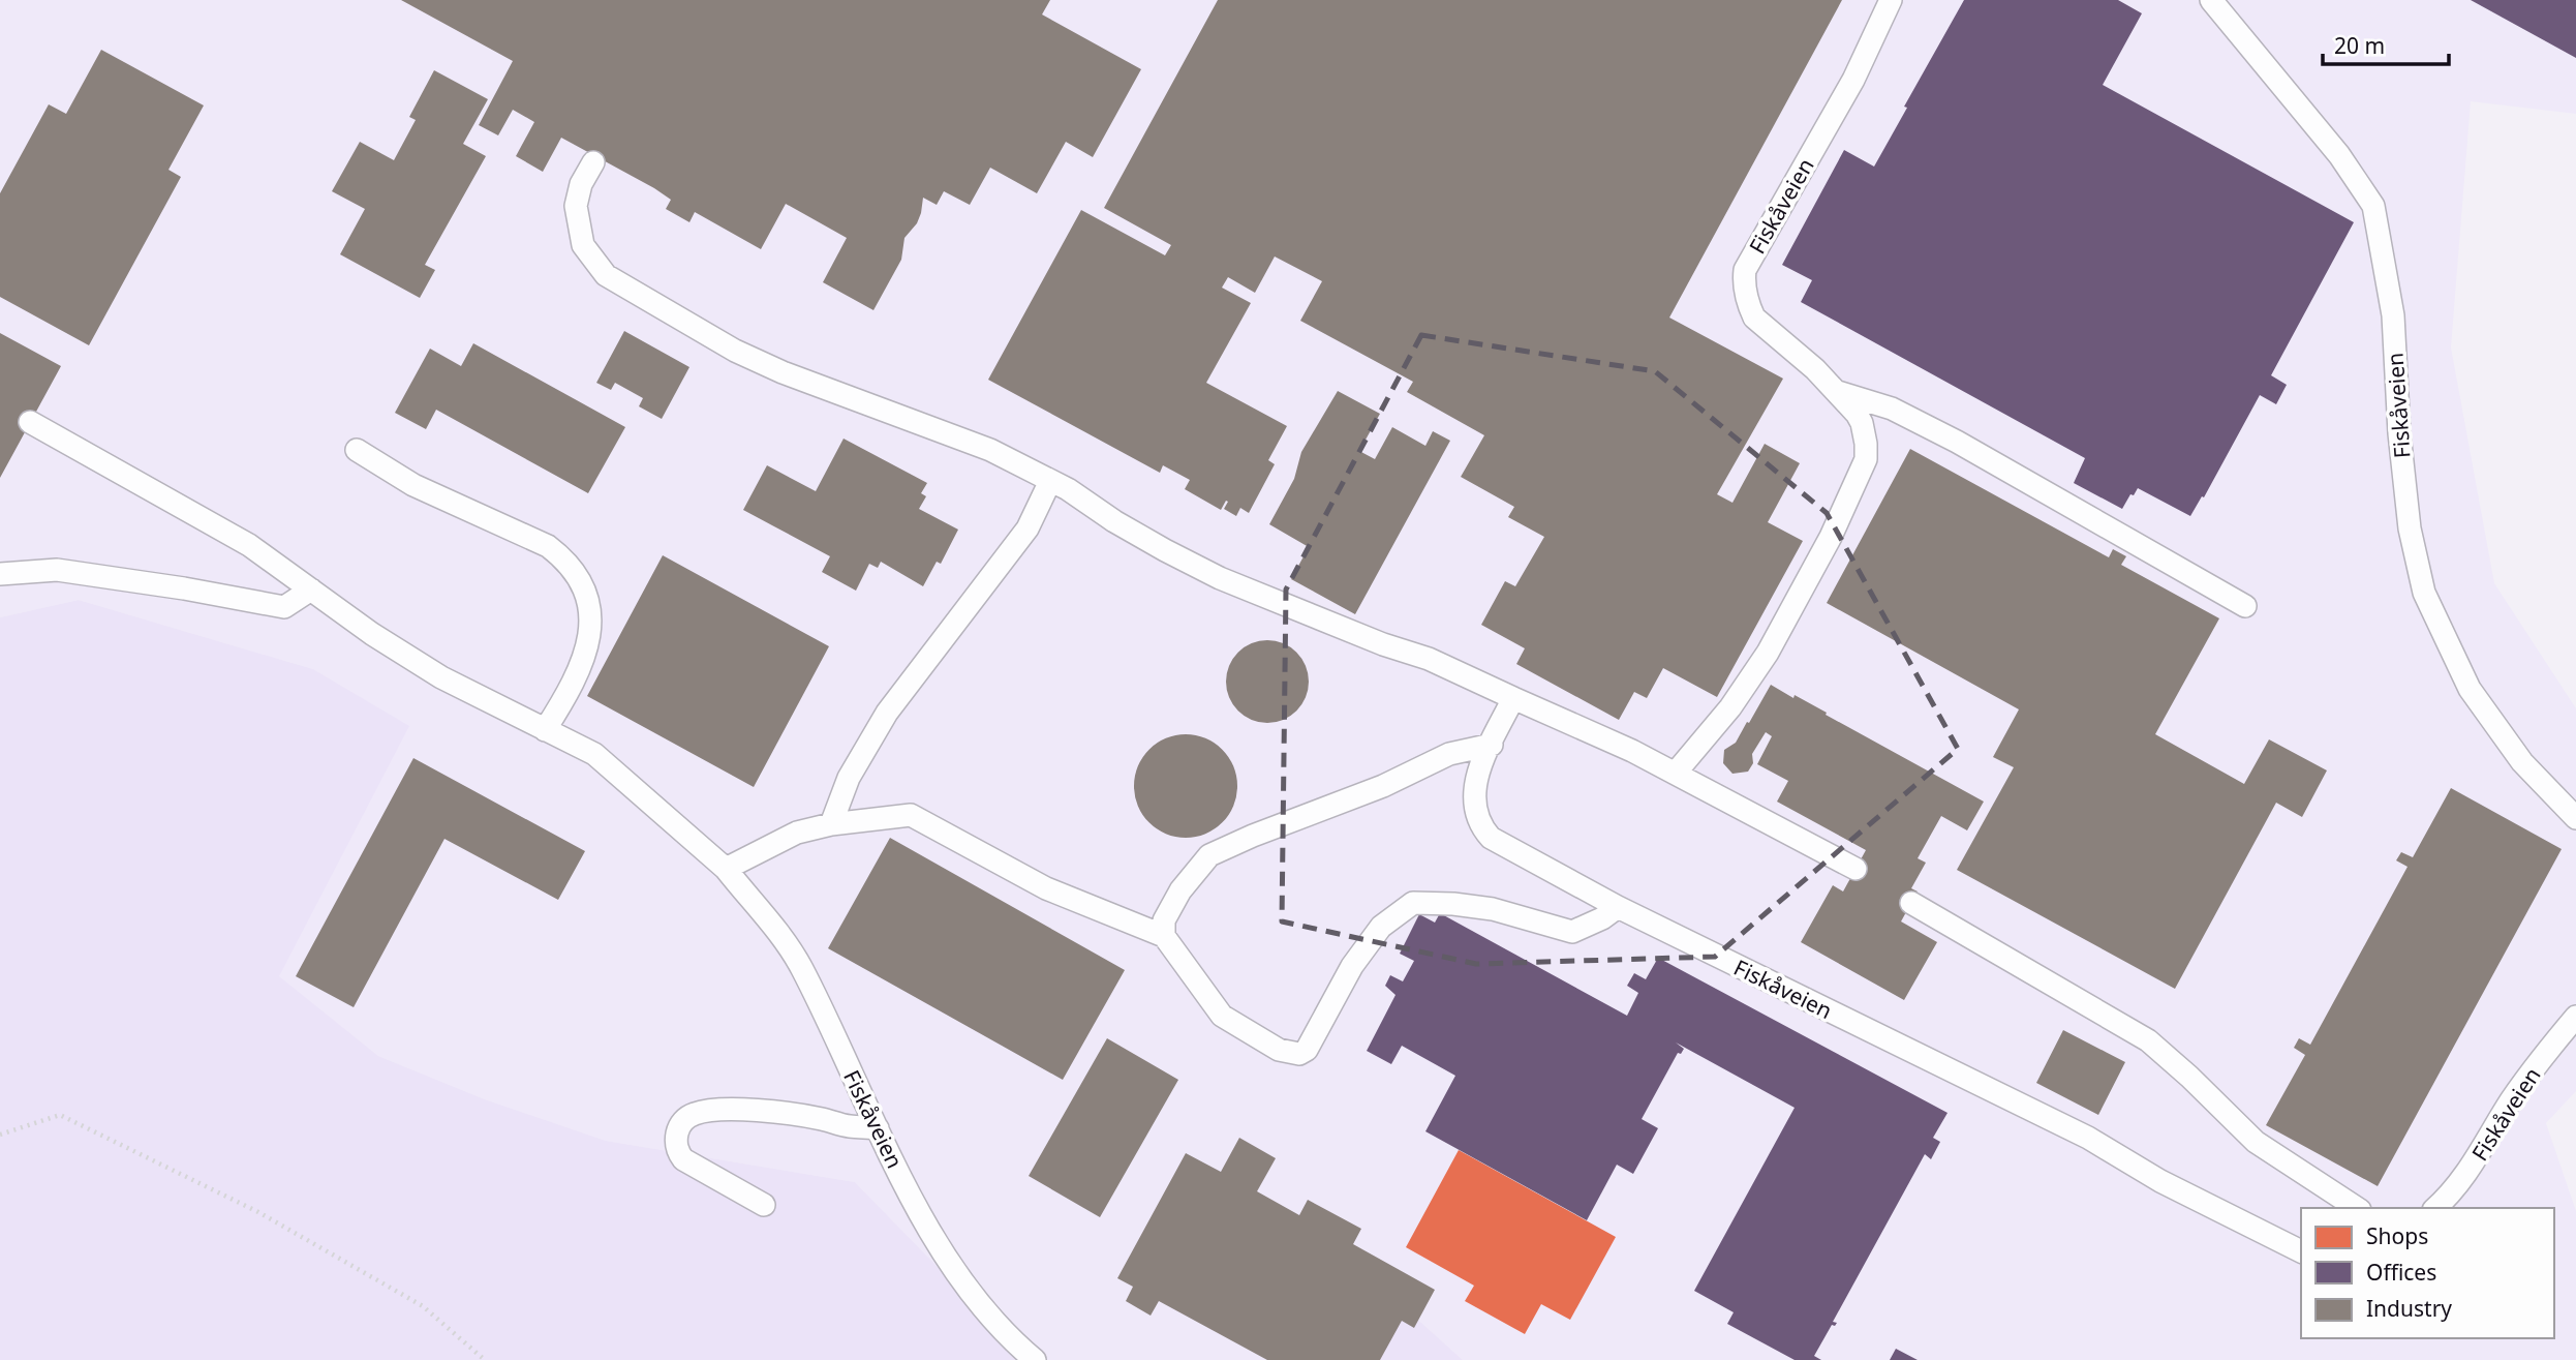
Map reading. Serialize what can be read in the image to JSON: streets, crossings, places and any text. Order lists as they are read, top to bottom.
{
  "streets": {
    "lane": ["Fiskåveien"]
  },
  "legend": ["Shops", "Offices", "Industry"],
  "scale_bar": "20 m"
}
